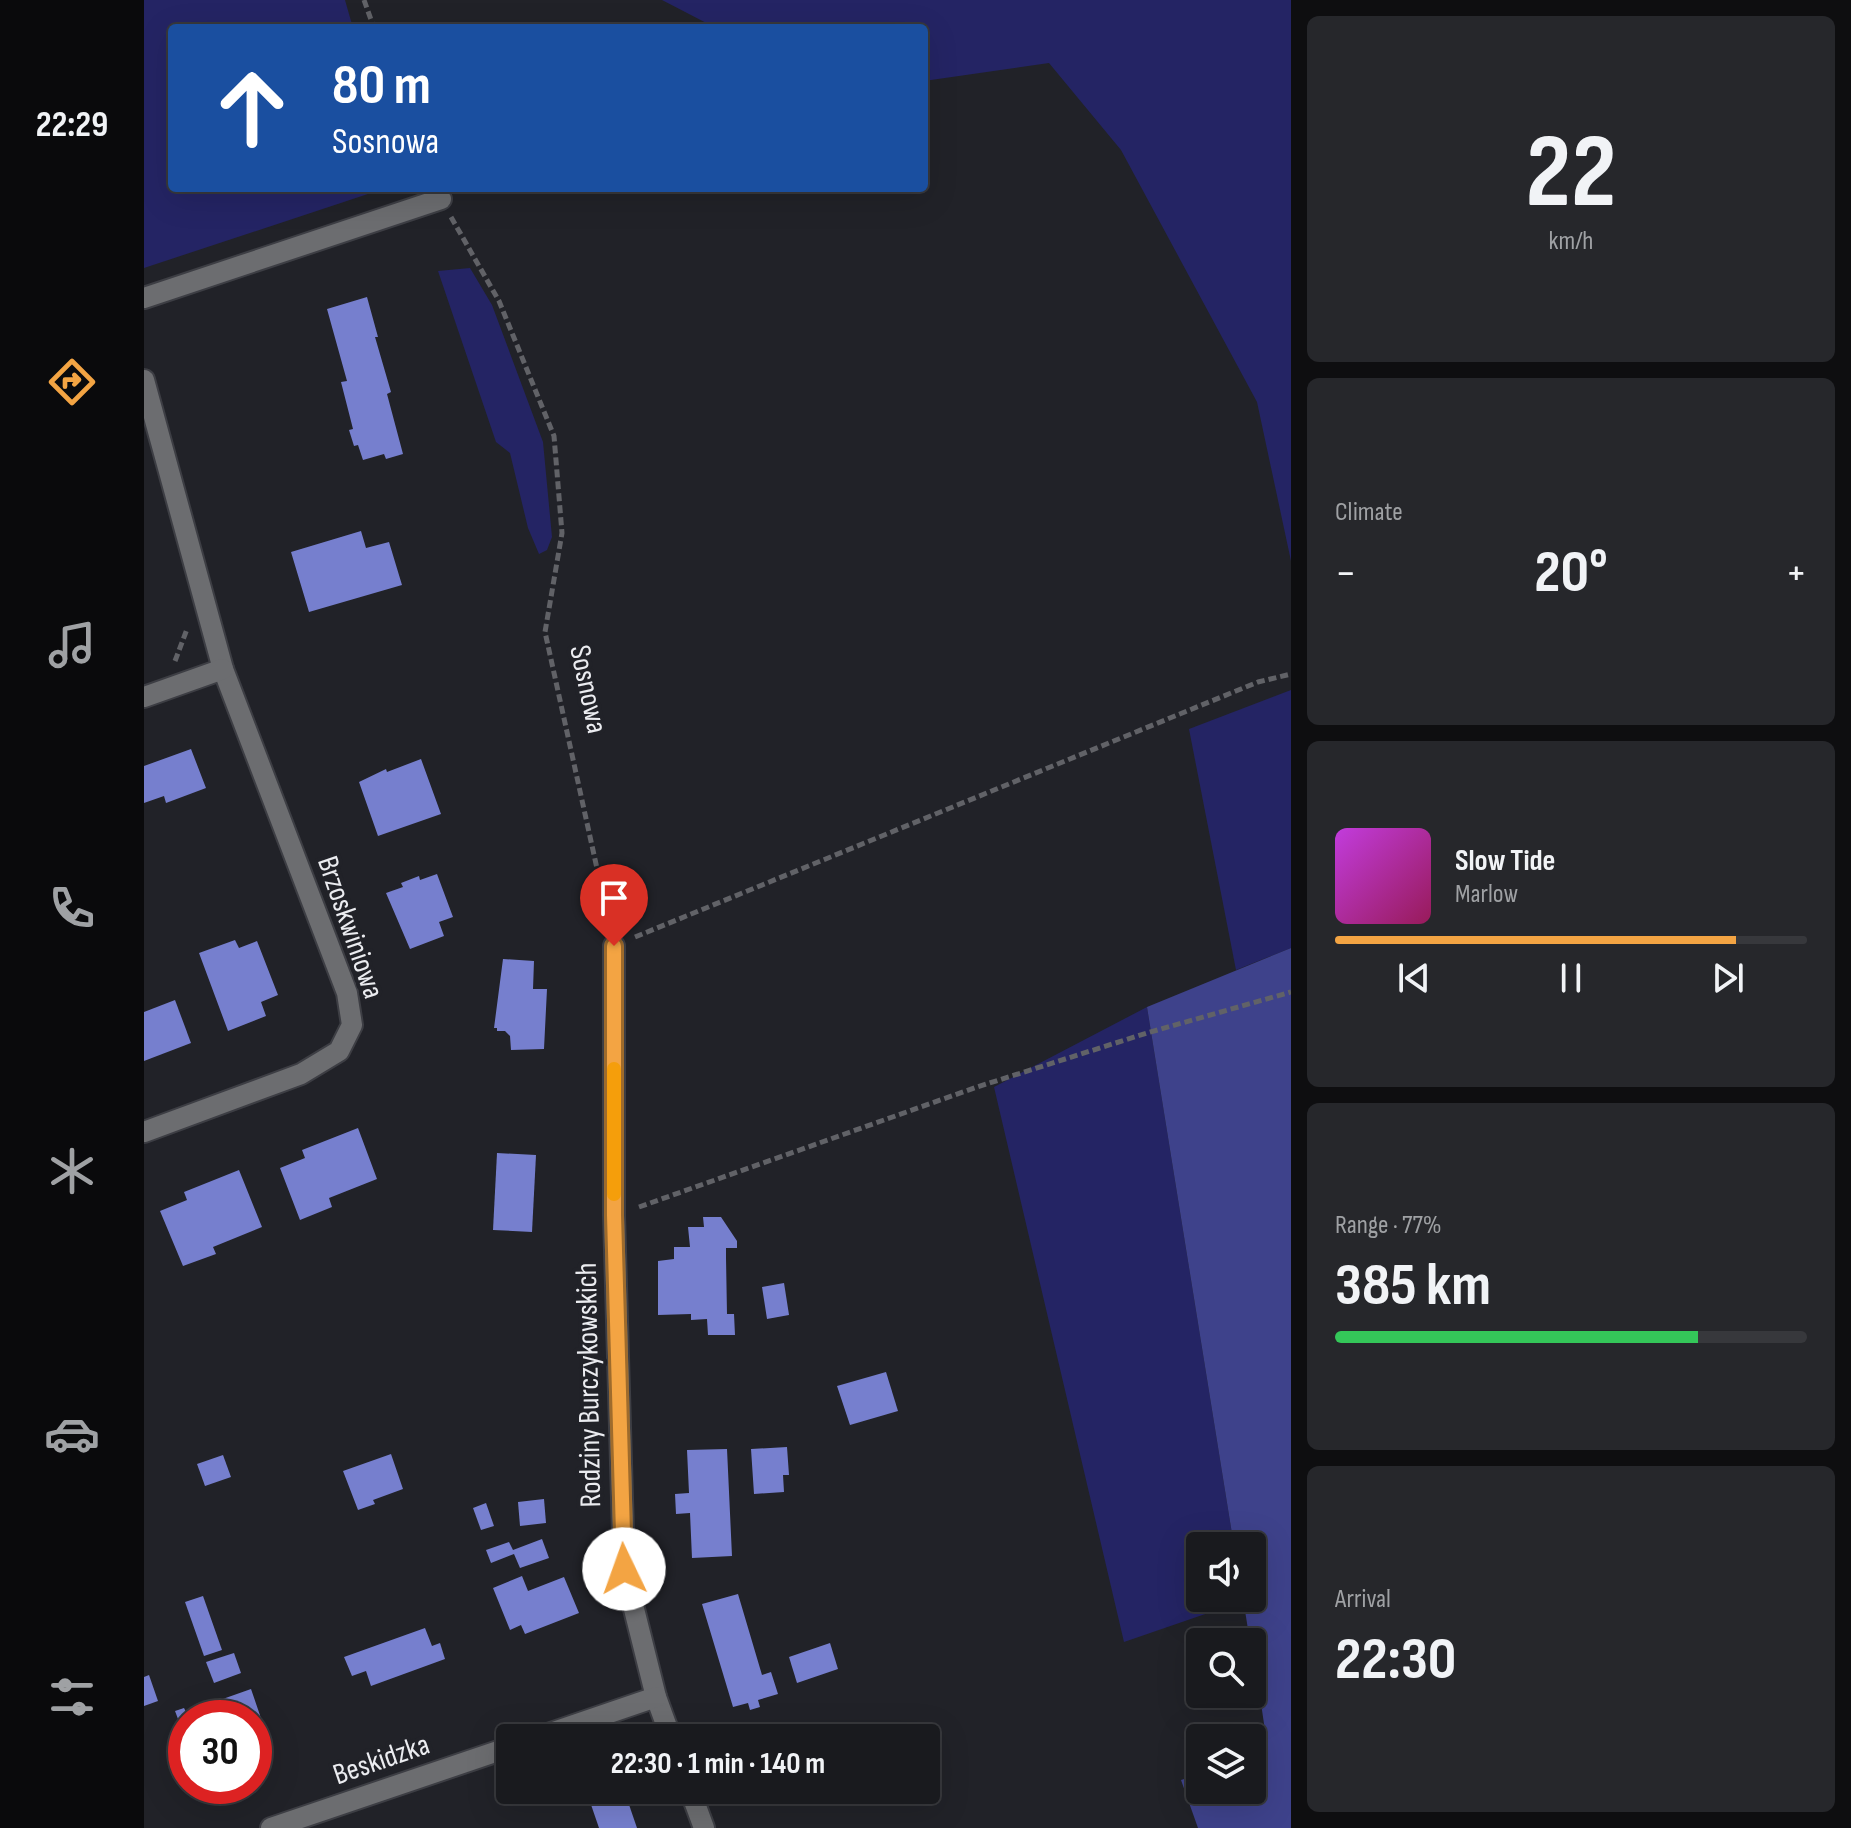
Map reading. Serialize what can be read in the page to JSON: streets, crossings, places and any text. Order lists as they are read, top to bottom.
{
  "streets": {
    "street": ["Brzoskwiniowa", "Rodziny Burczykowskich", "Beskidzka"],
    "path": ["Sosnowa"]
  },
  "page": {
    "tabs": "22:29",
    "tile": [
      ["22", "km/h"],
      "Climate",
      ["Range · 77%", "385 km"],
      ["Arrival", "22:30"]
    ],
    "turn": ["80 m", "Sosnowa"],
    "heat": ["−", "20°", "+"],
    "song": ["Slow Tide", "Marlow"],
    "limit": "30",
    "trip": "22:30 · 1 min · 140 m"
  }
}
